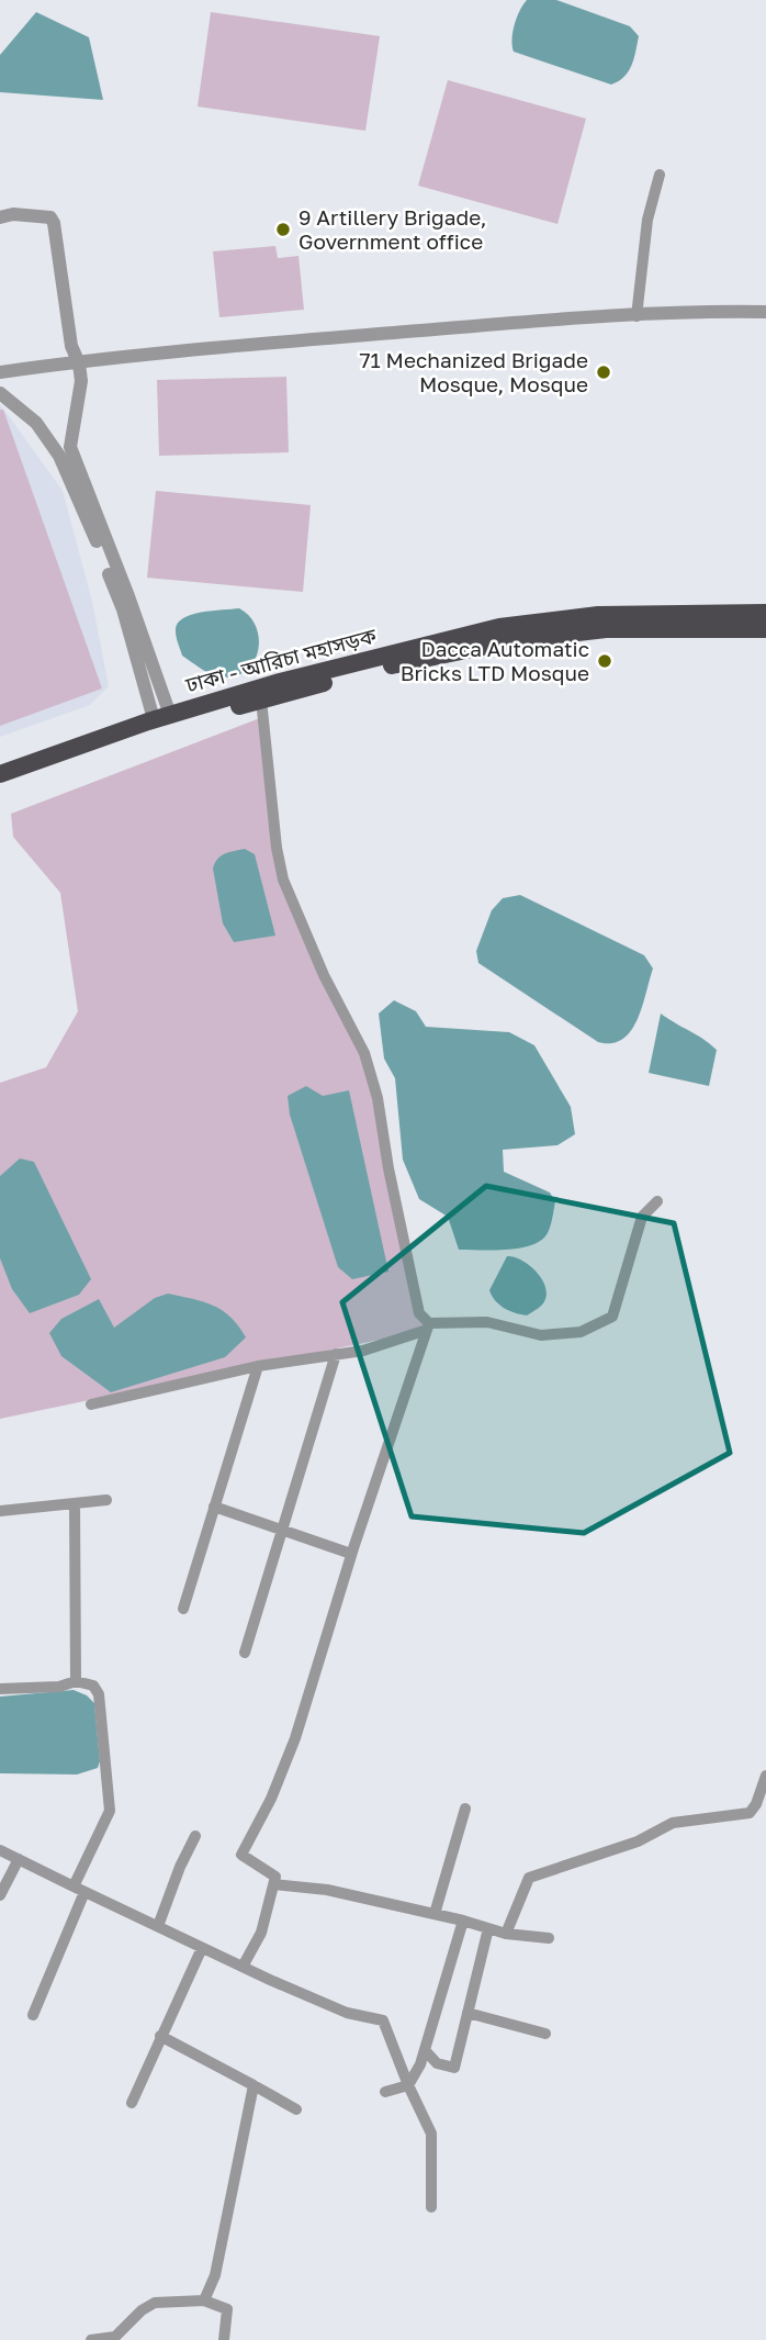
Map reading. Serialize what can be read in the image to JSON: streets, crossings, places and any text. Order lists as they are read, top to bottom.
{
  "streets": {
    "highway": ["ঢাকা - আরিচা মহাসড়ক"]
  },
  "places": ["9 Artillery Brigade, Government office", "71 Mechanized Brigade Mosque, Mosque", "Dacca Automatic Bricks LTD Mosque"]
}
